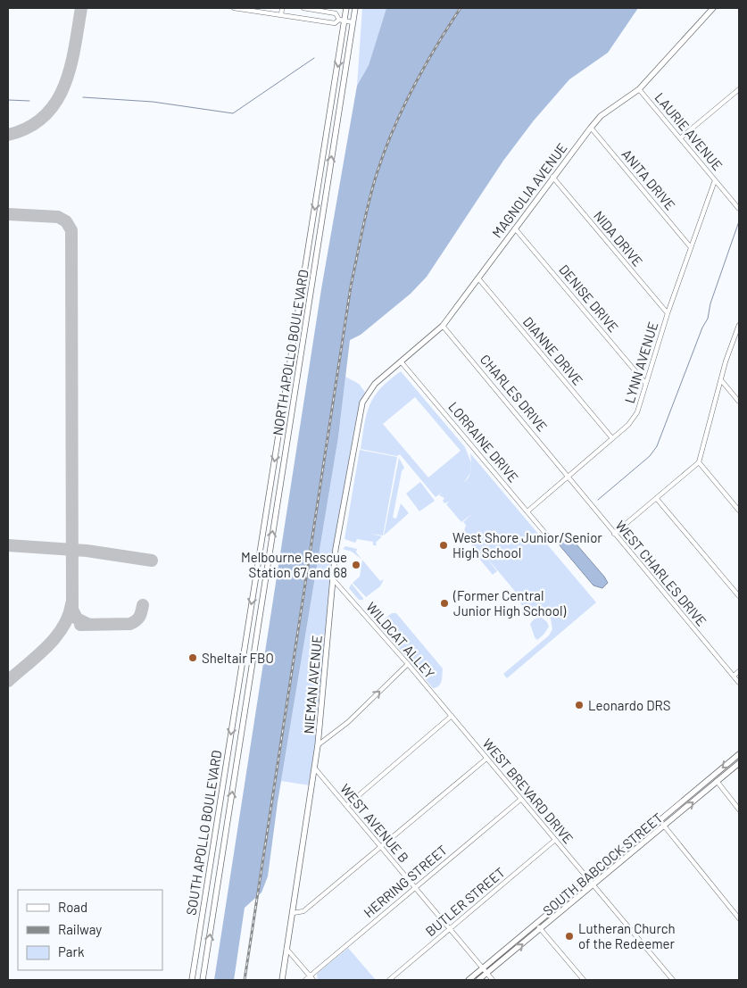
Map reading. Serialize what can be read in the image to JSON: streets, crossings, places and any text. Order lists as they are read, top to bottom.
{
  "streets": {
    "street": [
      "LAURIE AVENUE",
      "ANITA DRIVE",
      "MAGNOLIA AVENUE",
      "NIDA DRIVE",
      "DENISE DRIVE",
      "DIANNE DRIVE",
      "NORTH APOLLO BOULEVARD",
      "LYNN AVENUE",
      "CHARLES DRIVE",
      "LORRAINE DRIVE",
      "WEST CHARLES DRIVE",
      "WILDCAT ALLEY",
      "NIEMAN AVENUE",
      "WEST BREVARD DRIVE",
      "WEST AVENUE B",
      "SOUTH APOLLO BOULEVARD",
      "SOUTH BABCOCK STREET",
      "HERRING STREET",
      "BUTLER STREET"
    ]
  },
  "crossings": [
    ["LAURIE AVENUE", "MAGNOLIA AVENUE"],
    ["LAURIE AVENUE", "LYNN AVENUE"],
    ["ANITA DRIVE", "MAGNOLIA AVENUE"],
    ["ANITA DRIVE", "LYNN AVENUE"],
    ["MAGNOLIA AVENUE", "NIDA DRIVE"],
    ["MAGNOLIA AVENUE", "DENISE DRIVE"],
    ["MAGNOLIA AVENUE", "DIANNE DRIVE"],
    ["MAGNOLIA AVENUE", "CHARLES DRIVE"],
    ["MAGNOLIA AVENUE", "LORRAINE DRIVE"],
    ["MAGNOLIA AVENUE", "NIEMAN AVENUE"],
    ["NIDA DRIVE", "LYNN AVENUE"],
    ["DENISE DRIVE", "LYNN AVENUE"],
    ["DIANNE DRIVE", "LYNN AVENUE"],
    ["NORTH APOLLO BOULEVARD", "SOUTH APOLLO BOULEVARD"],
    ["LYNN AVENUE", "CHARLES DRIVE"],
    ["LYNN AVENUE", "LORRAINE DRIVE"],
    ["LYNN AVENUE", "WEST CHARLES DRIVE"],
    ["CHARLES DRIVE", "WEST CHARLES DRIVE"],
    ["WILDCAT ALLEY", "NIEMAN AVENUE"],
    ["WILDCAT ALLEY", "WEST BREVARD DRIVE"],
    ["NIEMAN AVENUE", "WEST AVENUE B"],
    ["WEST BREVARD DRIVE", "SOUTH BABCOCK STREET"],
    ["WEST BREVARD DRIVE", "HERRING STREET"],
    ["WEST BREVARD DRIVE", "BUTLER STREET"],
    ["WEST AVENUE B", "SOUTH BABCOCK STREET"],
    ["WEST AVENUE B", "HERRING STREET"],
    ["WEST AVENUE B", "BUTLER STREET"]
  ],
  "places": [
    "West Shore Junior/Senior High School",
    "Melbourne Rescue Station 67 and 68",
    "(Former Central Junior High School)",
    "Sheltair FBO",
    "Leonardo DRS",
    "Lutheran Church of the Redeemer"
  ],
  "legend": ["Road", "Railway", "Park"]
}
